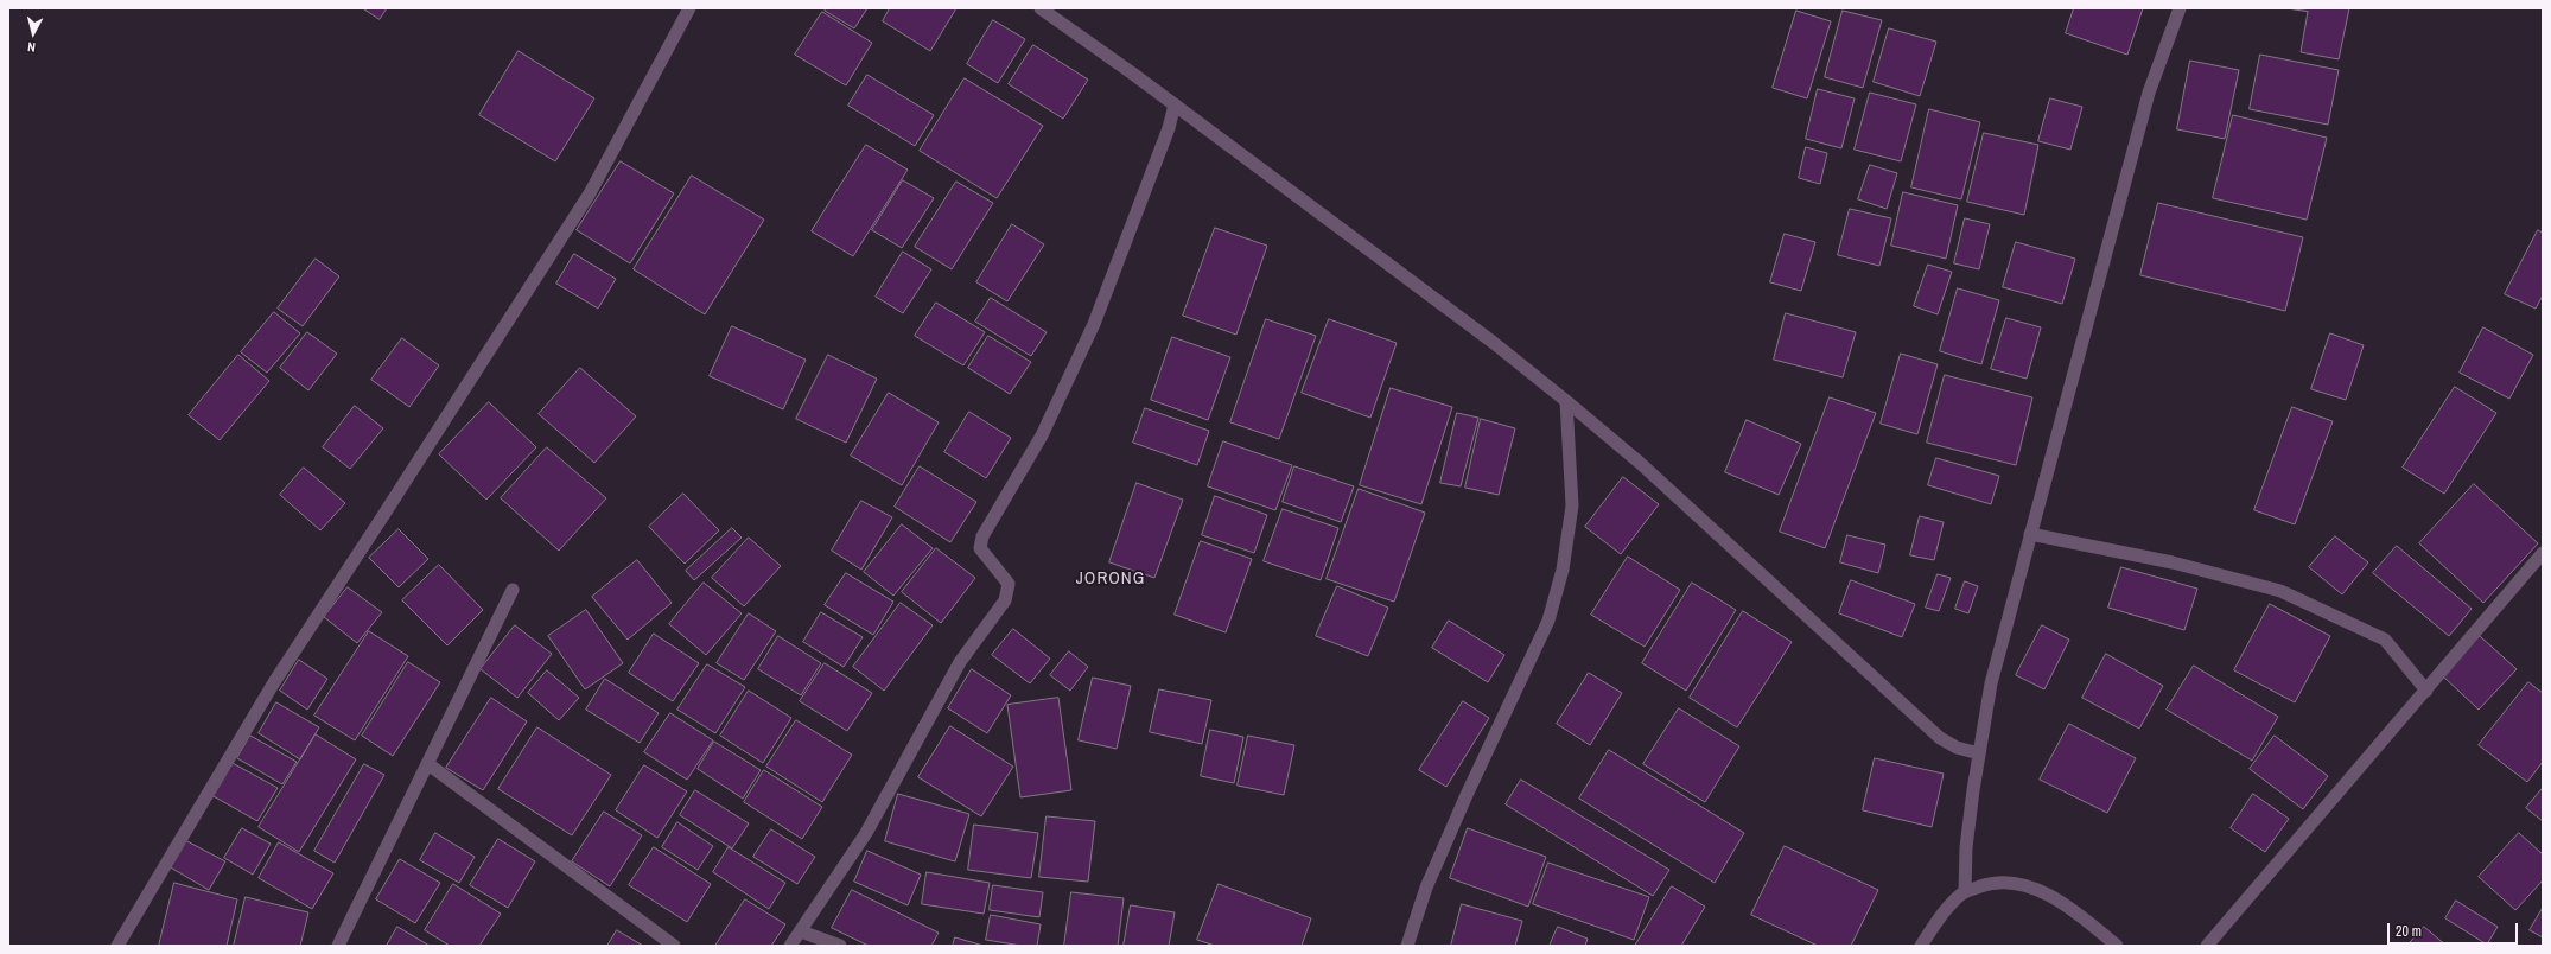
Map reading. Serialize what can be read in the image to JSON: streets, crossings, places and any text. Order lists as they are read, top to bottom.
{
  "districts": ["JORONG"],
  "scale_bar": "20 m",
  "north": "bottom"
}
